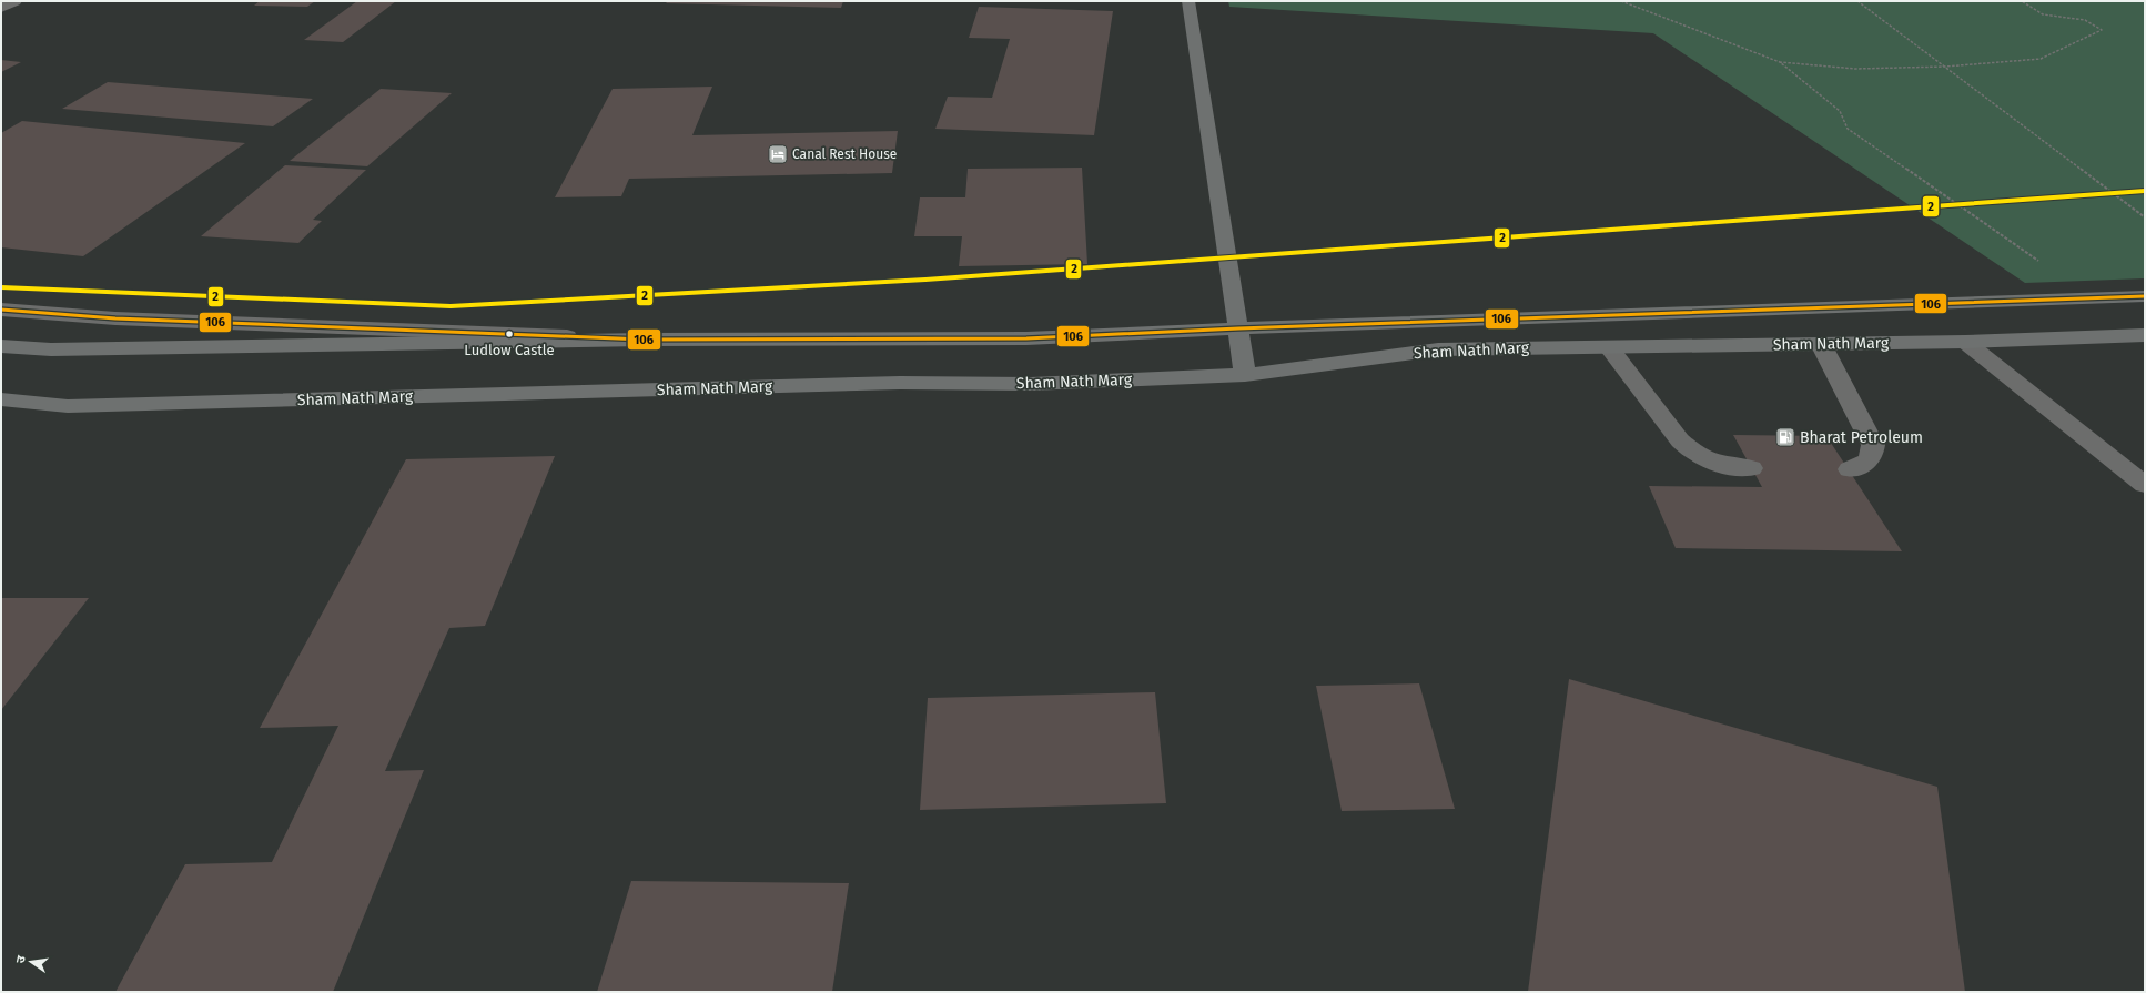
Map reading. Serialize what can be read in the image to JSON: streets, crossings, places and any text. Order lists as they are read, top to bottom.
{
  "streets": {
    "main road": ["Sham Nath Marg"]
  },
  "places": {
    "hotel": ["Canal Rest House"],
    "other": ["Ludlow Castle"],
    "fuel station": ["Bharat Petroleum"]
  },
  "lines": ["transit line 2", "transit line 106"],
  "north": "left"
}
